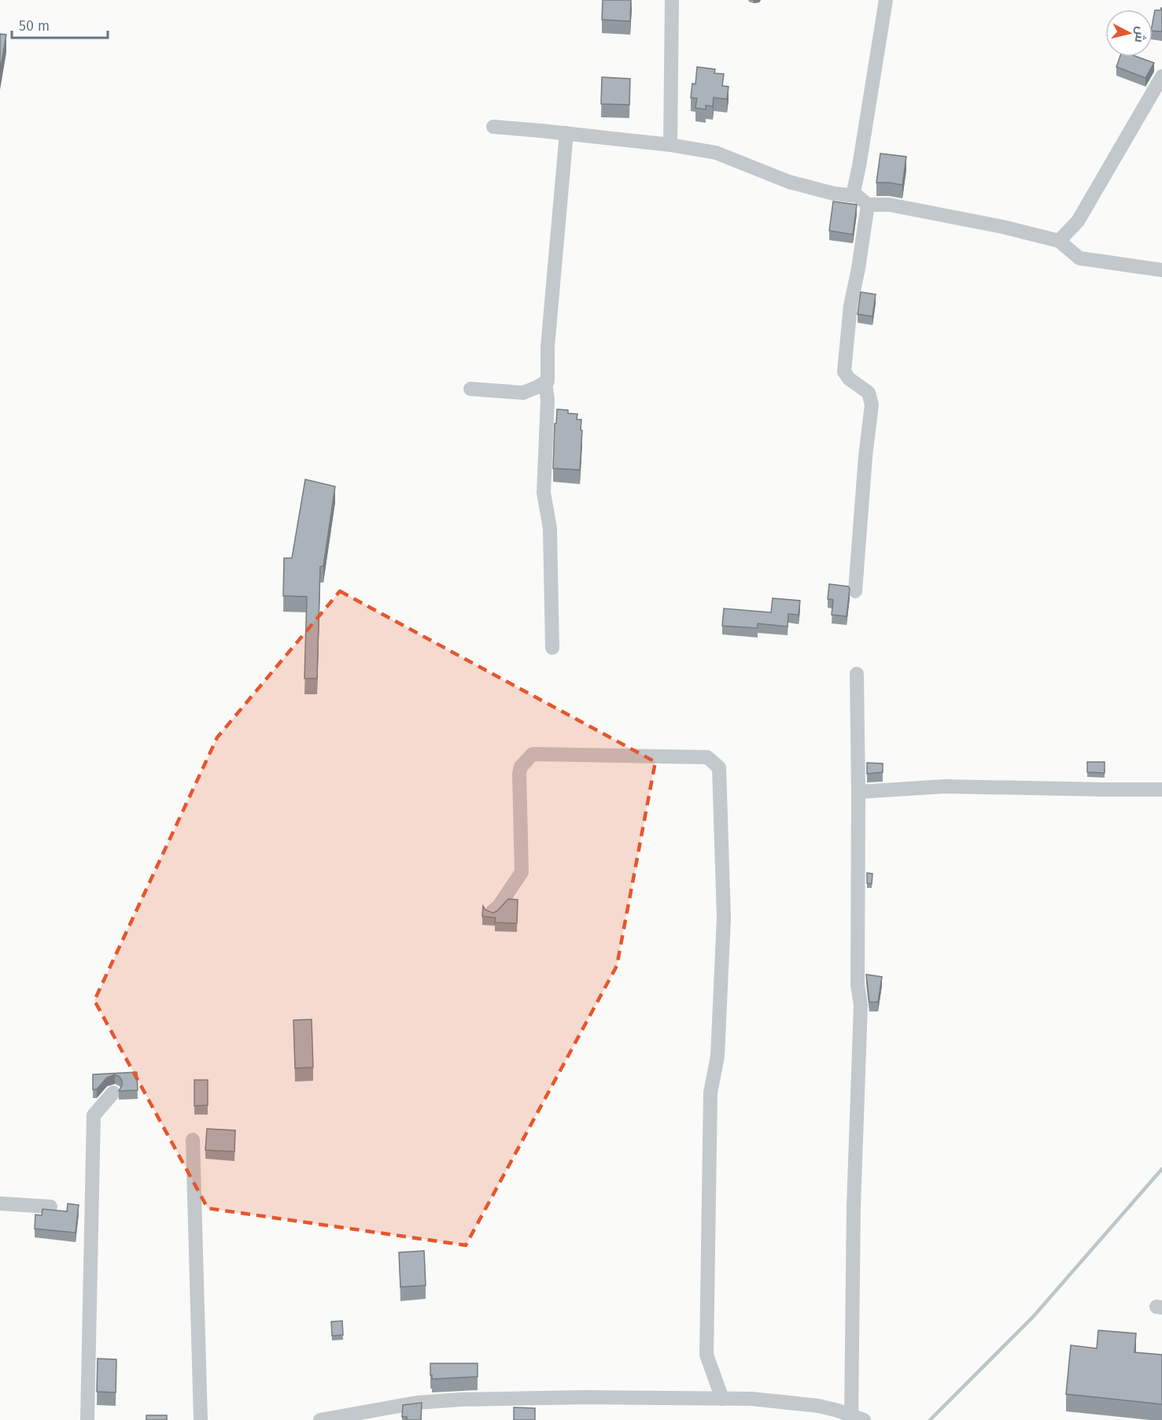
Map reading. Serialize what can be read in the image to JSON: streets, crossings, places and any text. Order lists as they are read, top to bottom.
{
  "scale_bar": "50 m",
  "north": "right"
}
